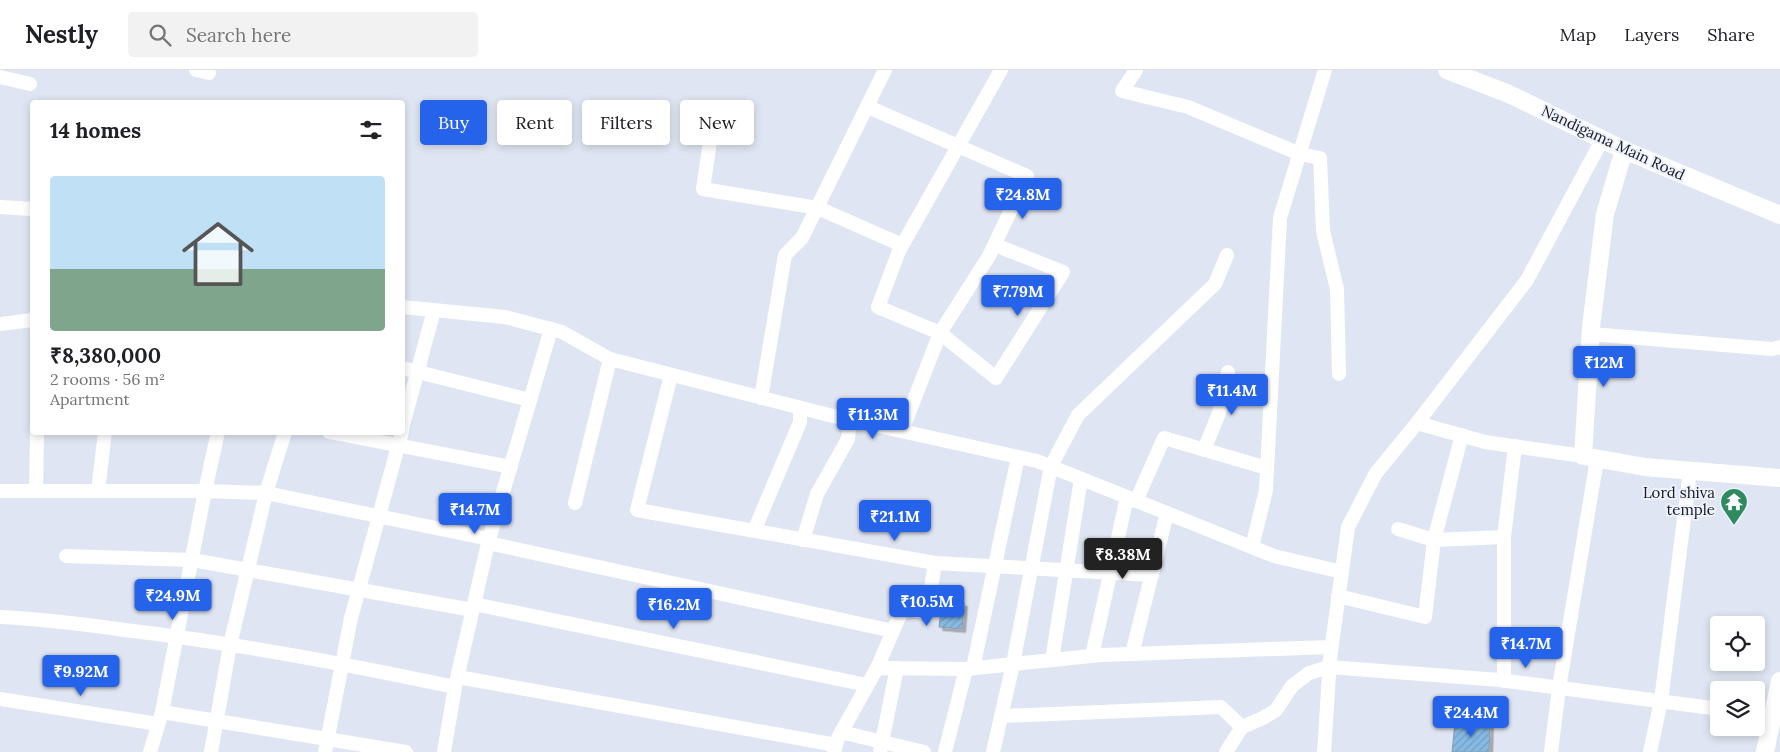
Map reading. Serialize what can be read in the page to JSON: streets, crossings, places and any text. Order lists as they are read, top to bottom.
{
  "streets": {
    "street": ["Nandigama Main Road"]
  },
  "places": {
    "temple": ["Lord shiva temple"]
  },
  "page": {
    "header": "Nestly",
    "search": "Search here",
    "nav": ["Map", "Layers", "Share"],
    "chip": [
      "Buy",
      "Rent",
      "Filters",
      "New"
    ],
    "heading": "14 homes",
    "list": [
      {
        "name": "₹8,380,000",
        "note": "2 rooms · 56 m² · Apartment"
      }
    ],
    "price": [
      "₹24.8M",
      "₹7.79M",
      "₹12M",
      "₹11.4M",
      "₹11.3M",
      "₹14.7M",
      "₹21.1M",
      "₹8.38M",
      "₹24.9M",
      "₹10.5M",
      "₹16.2M",
      "₹14.7M",
      "₹9.92M",
      "₹24.4M"
    ]
  }
}
